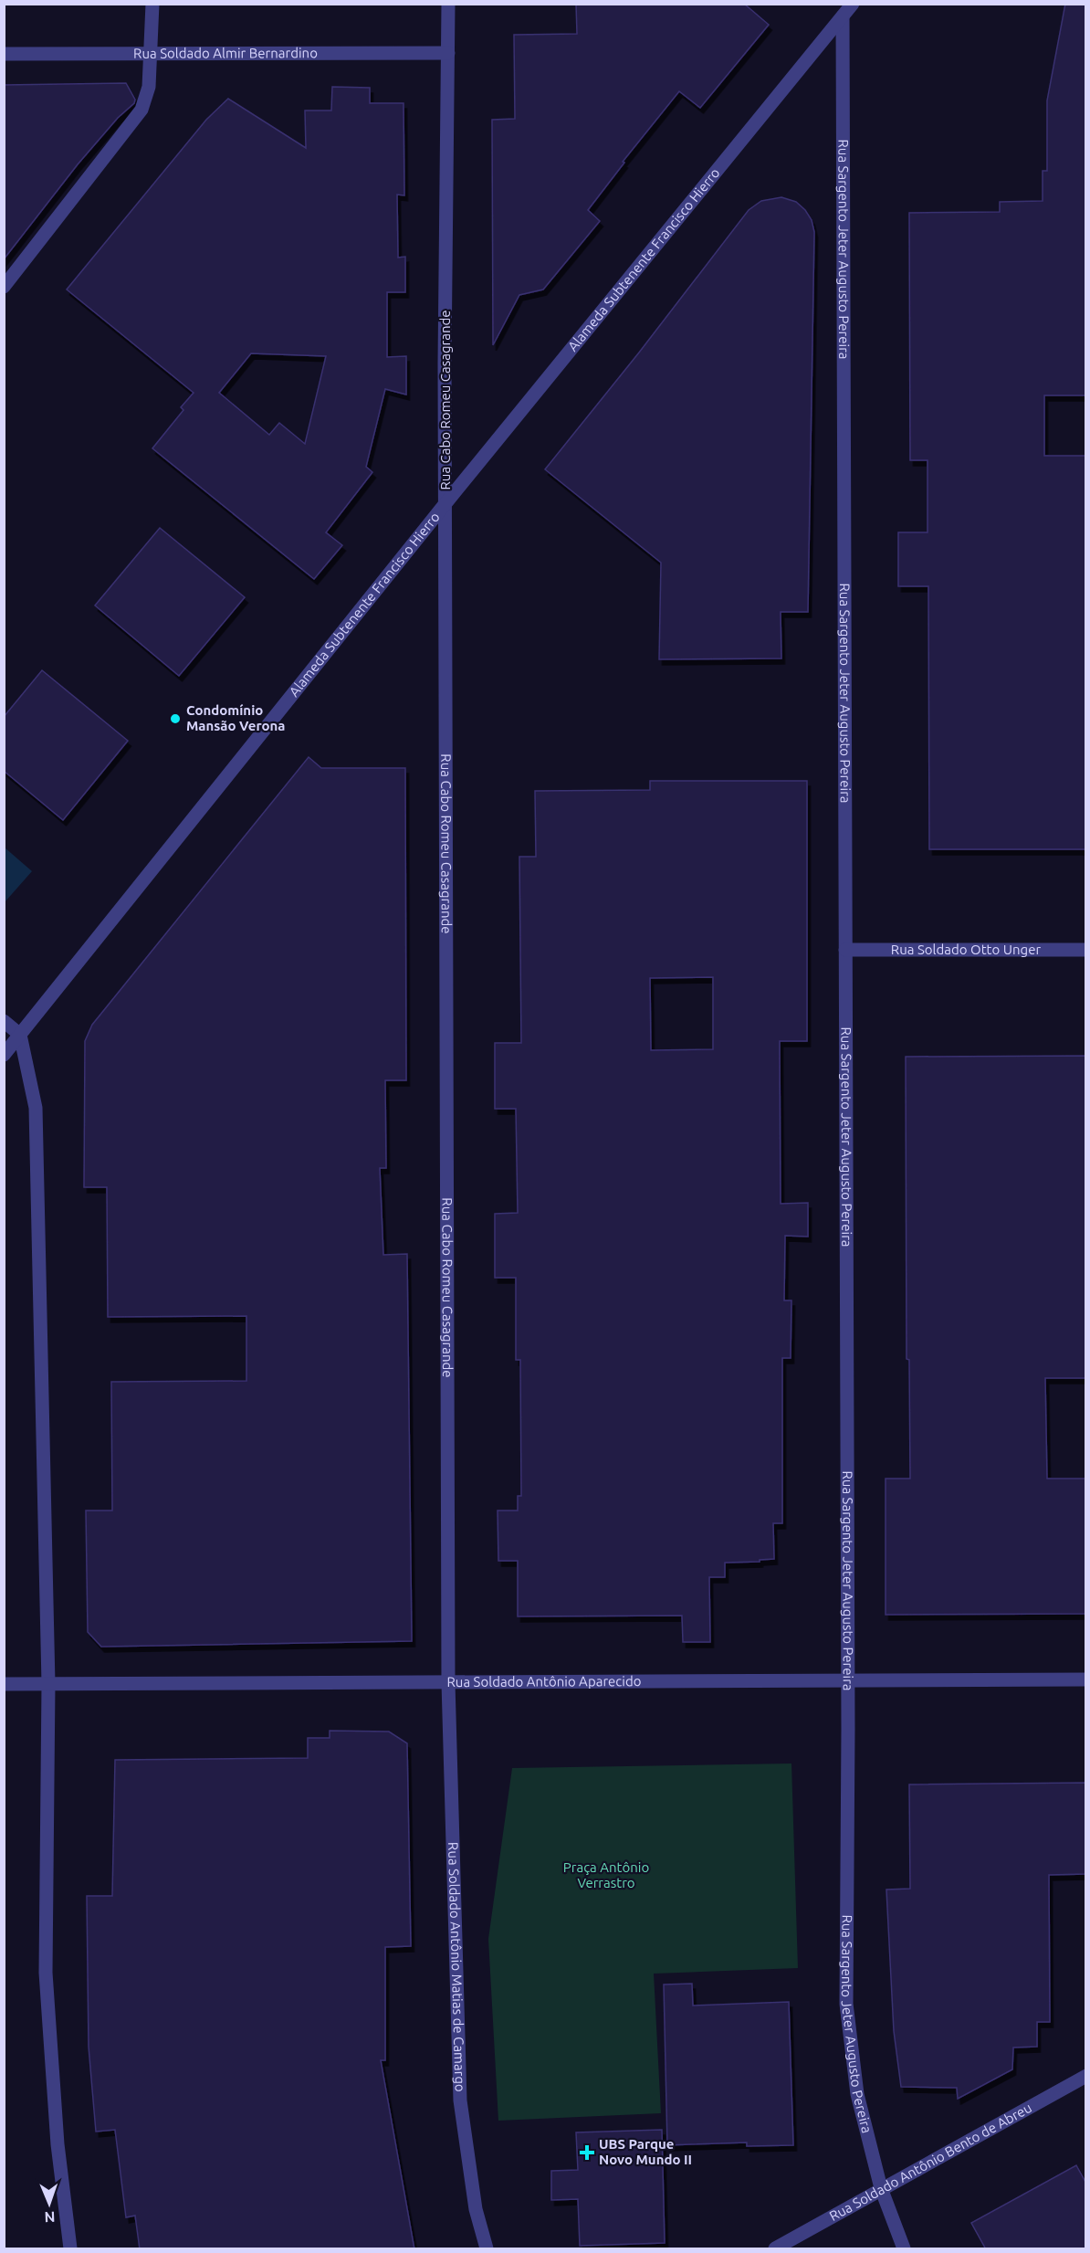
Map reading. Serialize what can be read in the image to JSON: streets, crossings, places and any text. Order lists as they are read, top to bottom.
{
  "streets": {
    "street": [
      "Rua Soldado Almir Bernardino",
      "Rua Sargento Jeter Augusto Pereira",
      "Alameda Subtenente Francisco Hierro",
      "Rua Cabo Romeu Casagrande",
      "Rua Soldado Otto Unger",
      "Rua Soldado Antônio Aparecido",
      "Rua Soldado Antônio Matias de Camargo",
      "Rua Soldado Antônio Bento de Abreu"
    ]
  },
  "crossings": [
    ["Rua Soldado Almir Bernardino", "Rua Cabo Romeu Casagrande"],
    ["Rua Sargento Jeter Augusto Pereira", "Alameda Subtenente Francisco Hierro"],
    ["Rua Sargento Jeter Augusto Pereira", "Rua Soldado Otto Unger"],
    ["Rua Sargento Jeter Augusto Pereira", "Rua Soldado Antônio Aparecido"],
    ["Rua Sargento Jeter Augusto Pereira", "Rua Soldado Antônio Bento de Abreu"],
    ["Alameda Subtenente Francisco Hierro", "Rua Cabo Romeu Casagrande"],
    ["Rua Cabo Romeu Casagrande", "Rua Soldado Antônio Aparecido"],
    ["Rua Cabo Romeu Casagrande", "Rua Soldado Antônio Matias de Camargo"],
    ["Rua Soldado Antônio Aparecido", "Rua Soldado Antônio Matias de Camargo"]
  ],
  "parks": ["Praça Antônio Verrastro"],
  "places": {
    "other": ["Condomínio Mansão Verona"],
    "health": ["UBS Parque Novo Mundo II"]
  },
  "north": "bottom"
}
